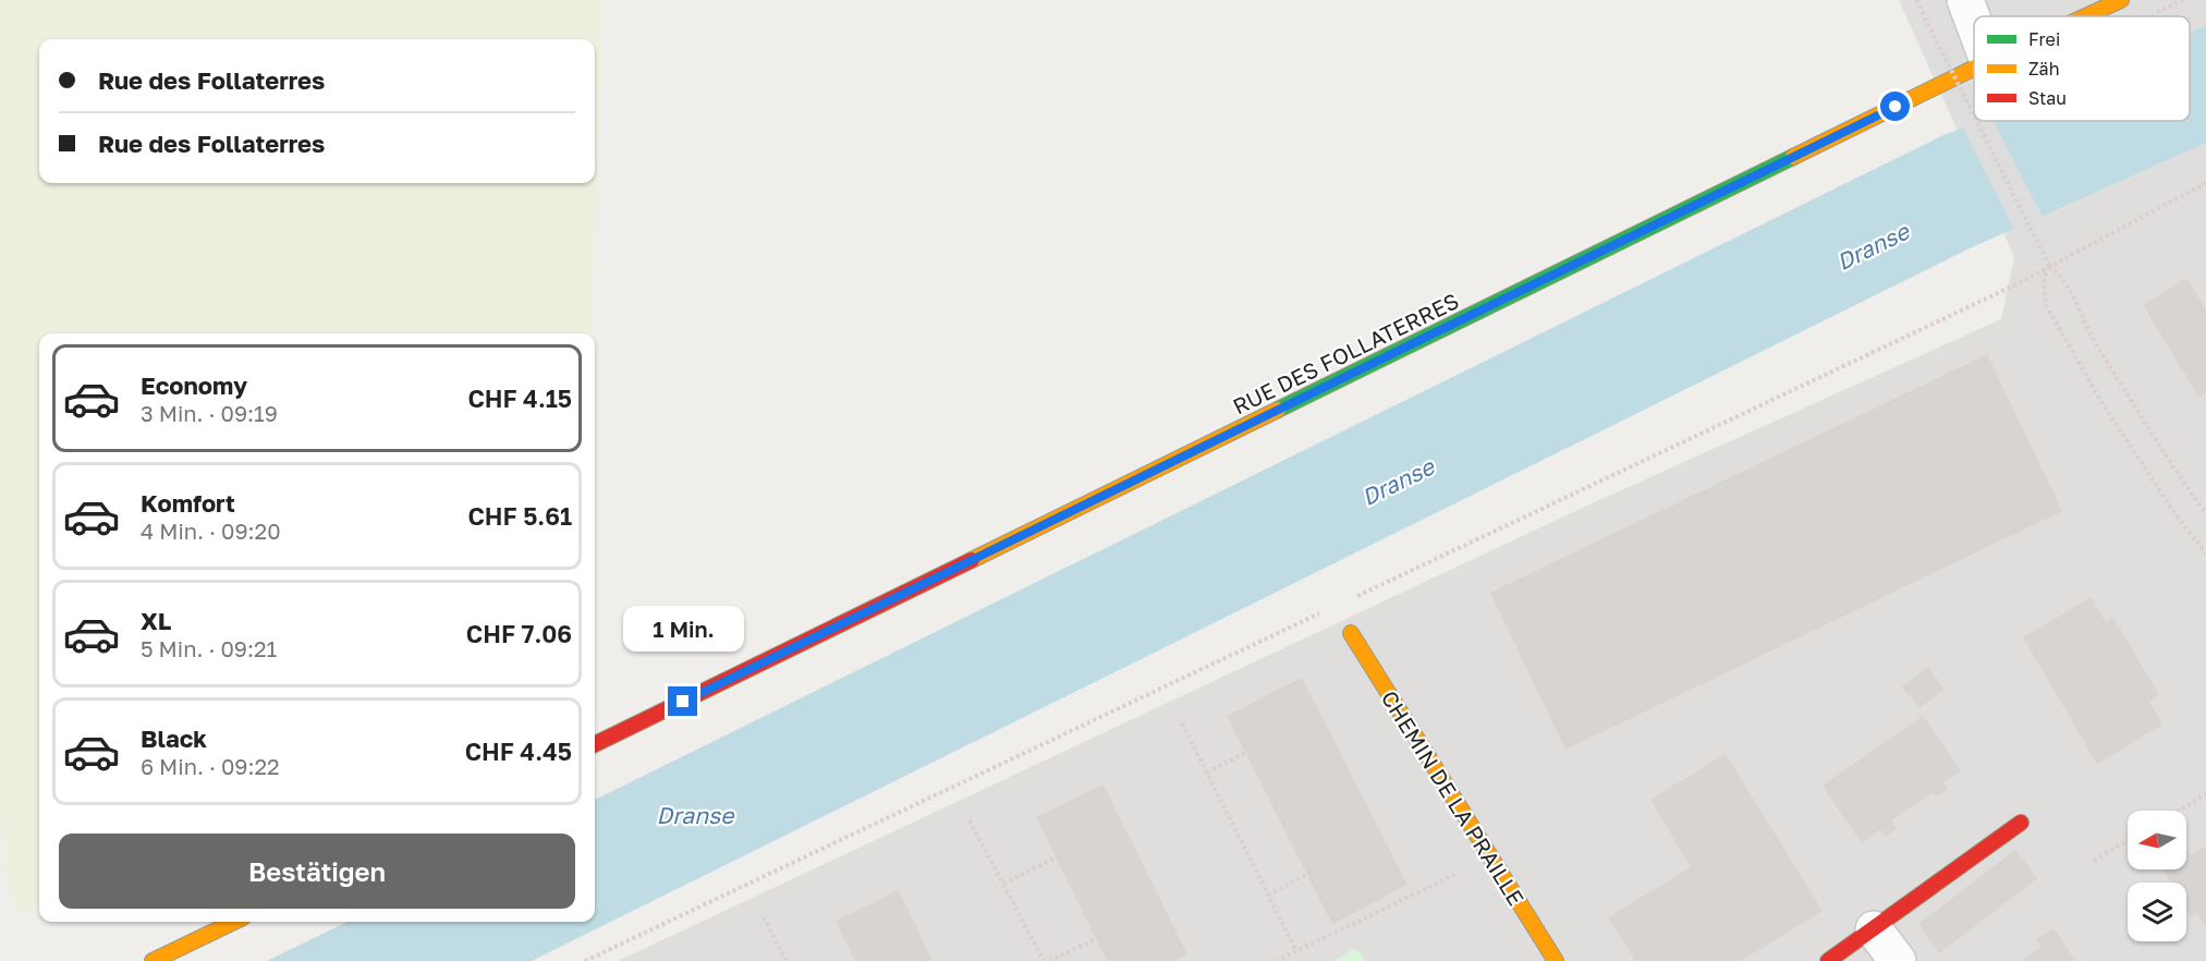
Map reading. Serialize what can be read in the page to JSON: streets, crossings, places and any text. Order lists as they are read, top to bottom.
{
  "streets": {
    "street": ["RUE DES FOLLATERRES", "CHEMIN DE LA PRAILLE"]
  },
  "water": ["Dranse"],
  "legend": ["Frei", "Zäh", "Stau"],
  "north": "left",
  "page": {
    "banner": ["Rue des Follaterres", "Rue des Follaterres"],
    "list": [
      {
        "name": "Economy",
        "note": "3 Min. · 09:19",
        "value": "CHF 4.15"
      },
      {
        "name": "Komfort",
        "note": "4 Min. · 09:20",
        "value": "CHF 5.61"
      },
      {
        "name": "XL",
        "note": "5 Min. · 09:21",
        "value": "CHF 7.06"
      },
      {
        "name": "Black",
        "note": "6 Min. · 09:22",
        "value": "CHF 4.45"
      }
    ],
    "bubble": "1 Min.",
    "buttons": "Bestätigen"
  }
}
